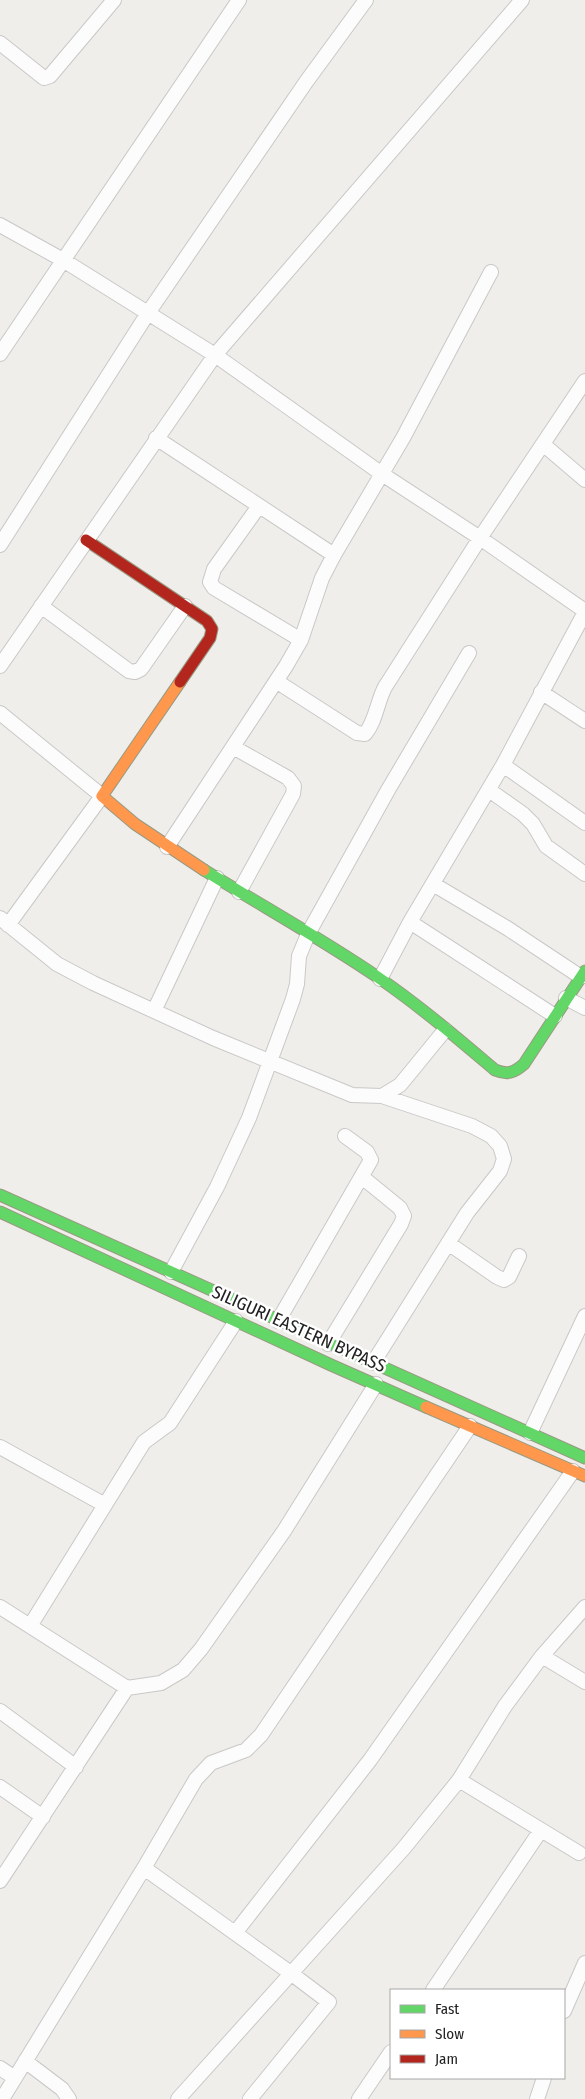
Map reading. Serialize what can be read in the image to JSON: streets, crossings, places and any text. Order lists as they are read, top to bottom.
{
  "streets": {
    "main road": ["SILIGURI EASTERN BYPASS"]
  },
  "legend": ["Fast", "Slow", "Jam"]
}
